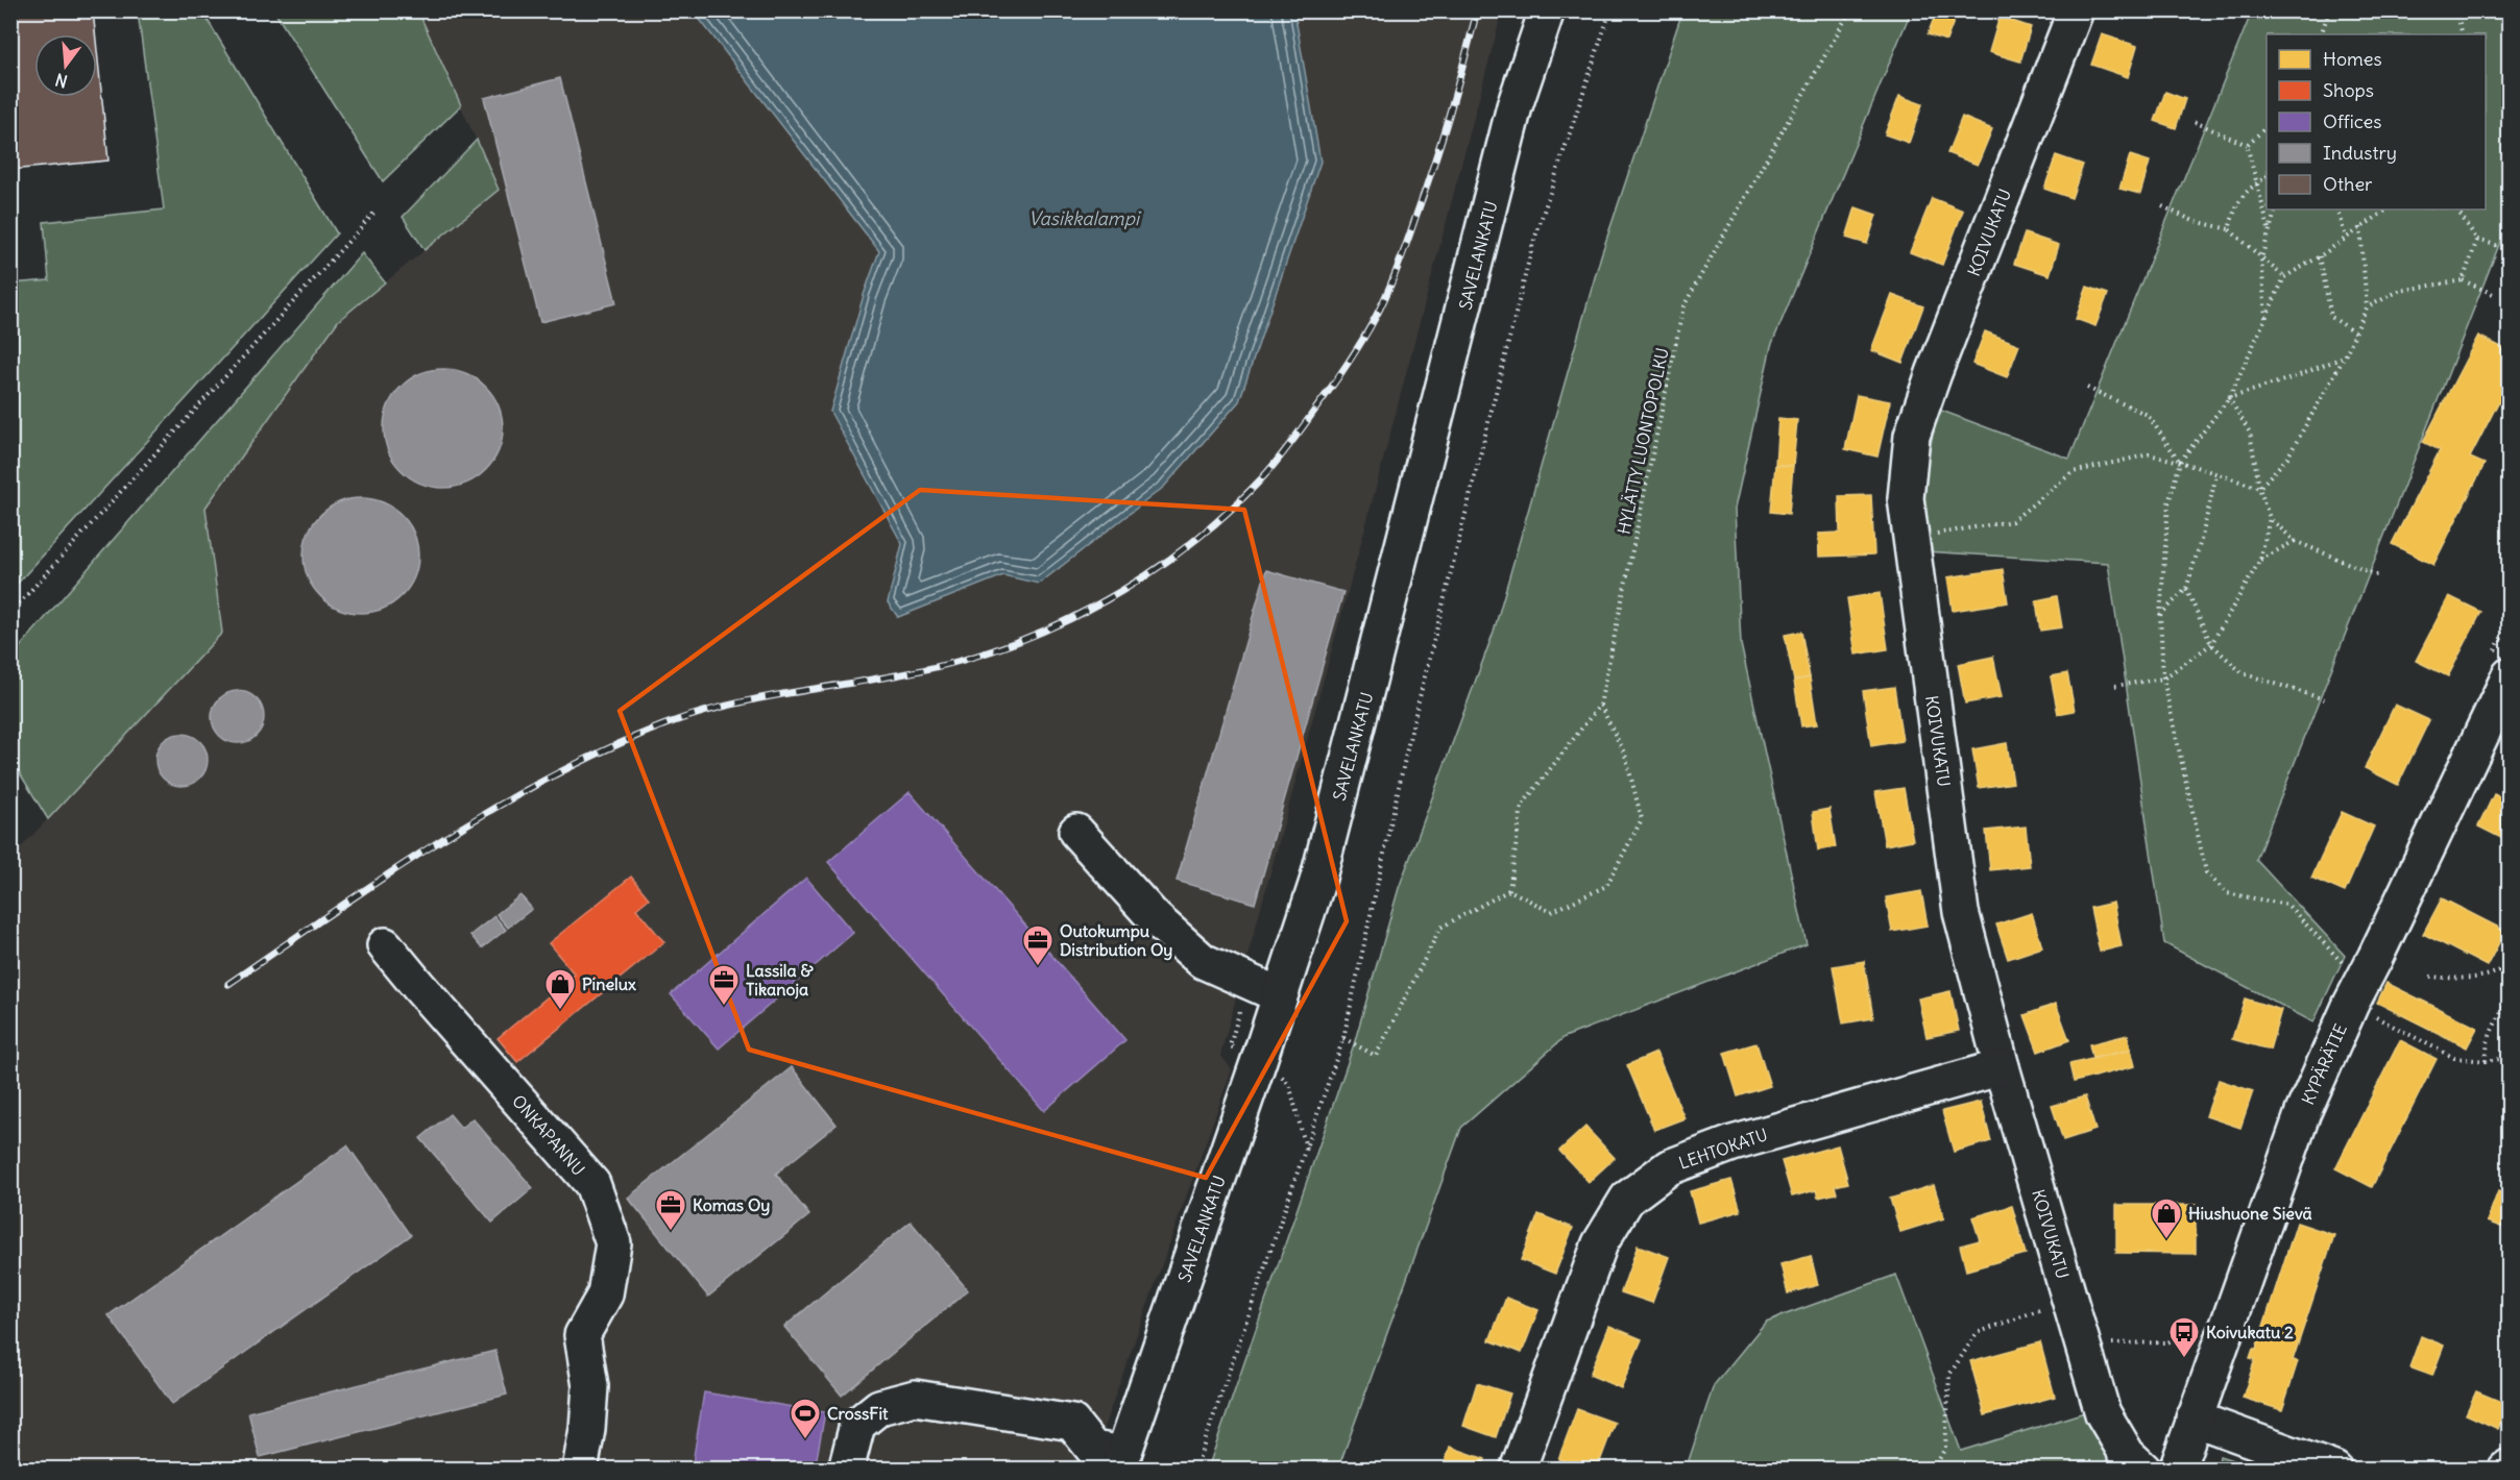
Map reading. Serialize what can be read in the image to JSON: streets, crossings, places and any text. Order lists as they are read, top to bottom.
{
  "streets": {
    "street": [
      "KOIVUKATU",
      "SAVELANKATU",
      "KYPÄRÄTIE",
      "ONKAPANNU",
      "LEHTOKATU"
    ],
    "path": ["HYLÄTTY LUONTOPOLKU"]
  },
  "crossings": [
    ["KOIVUKATU", "LEHTOKATU"]
  ],
  "water": ["Vasikkalampi"],
  "places": {
    "office": ["Outokumpu Distribution Oy", "Lassila & Tikanoja", "Komas Oy"],
    "shop": ["Pinelux", "Hiushuone Sievä"],
    "bus stop": ["Koivukatu 2"],
    "sports": ["CrossFit"]
  },
  "legend": [
    "Homes",
    "Shops",
    "Offices",
    "Industry",
    "Other"
  ],
  "north": "bottom"
}
